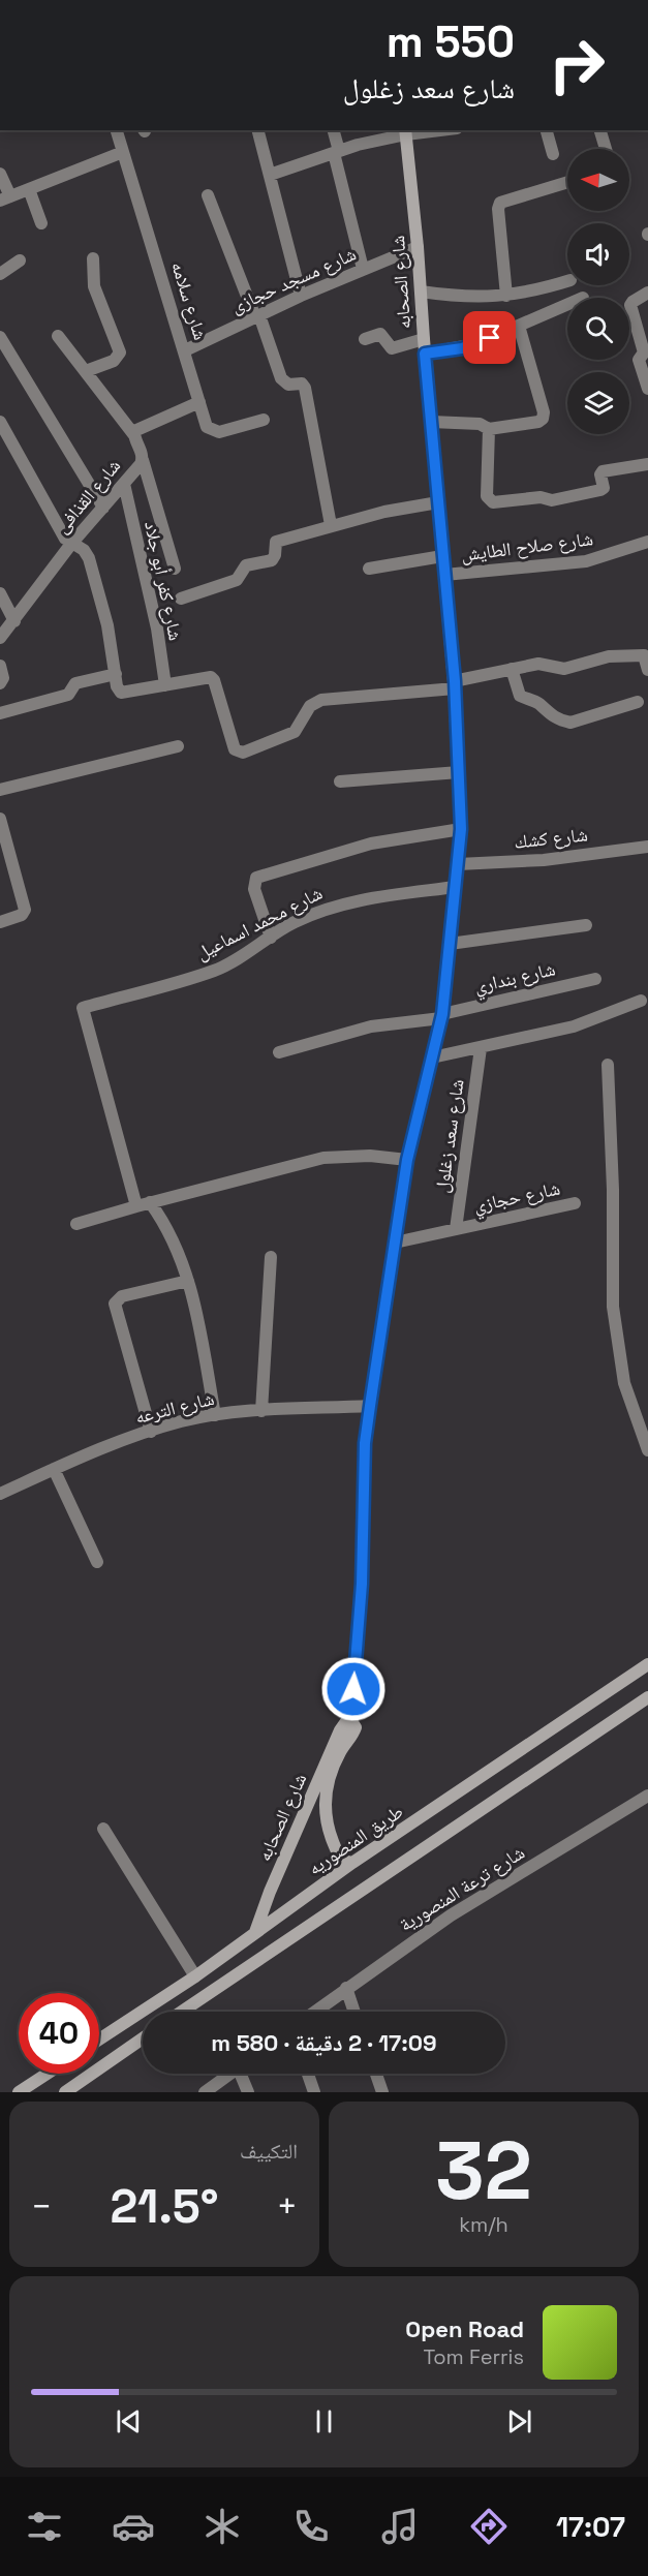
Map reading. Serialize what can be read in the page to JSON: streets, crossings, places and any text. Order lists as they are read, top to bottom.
{
  "streets": {
    "street": [
      "شارع مسجد حجازى",
      "شارع الصحابه",
      "شارع سلامه",
      "شارع القذافى",
      "شارع صلاح الطايش",
      "شارع كفر أبو جلاد",
      "شارع كشك",
      "شارع محمد اسماعيل",
      "شارع بنداري",
      "شارع سعد زغلول",
      "شارع حجازي",
      "شارع الترعه",
      "طريق المنصوريه",
      "شارع ترعة المنصورية"
    ]
  },
  "crossings": [
    ["شارع مسجد حجازى", "شارع الصحابه"],
    ["شارع مسجد حجازى", "شارع سلامه"],
    ["شارع الصحابه", "شارع صلاح الطايش"],
    ["شارع الصحابه", "شارع كشك"],
    ["شارع الصحابه", "شارع محمد اسماعيل"],
    ["شارع الصحابه", "شارع بنداري"],
    ["شارع الصحابه", "شارع حجازي"],
    ["شارع الصحابه", "شارع الترعه"],
    ["شارع الصحابه", "طريق المنصوريه"],
    ["شارع القذافى", "شارع كفر أبو جلاد"],
    ["شارع سعد زغلول", "شارع حجازي"]
  ],
  "north": "left",
  "page": {
    "turn": ["550 m", "شارع سعد زغلول"],
    "limit": "40",
    "trip": "17:09 · 2 دقيقة · 580 m",
    "tile": [
      ["32", "km/h"],
      "التكييف"
    ],
    "heat": ["−", "21.5°", "+"],
    "song": ["Open Road", "Tom Ferris"],
    "tabs": "17:07"
  }
}
